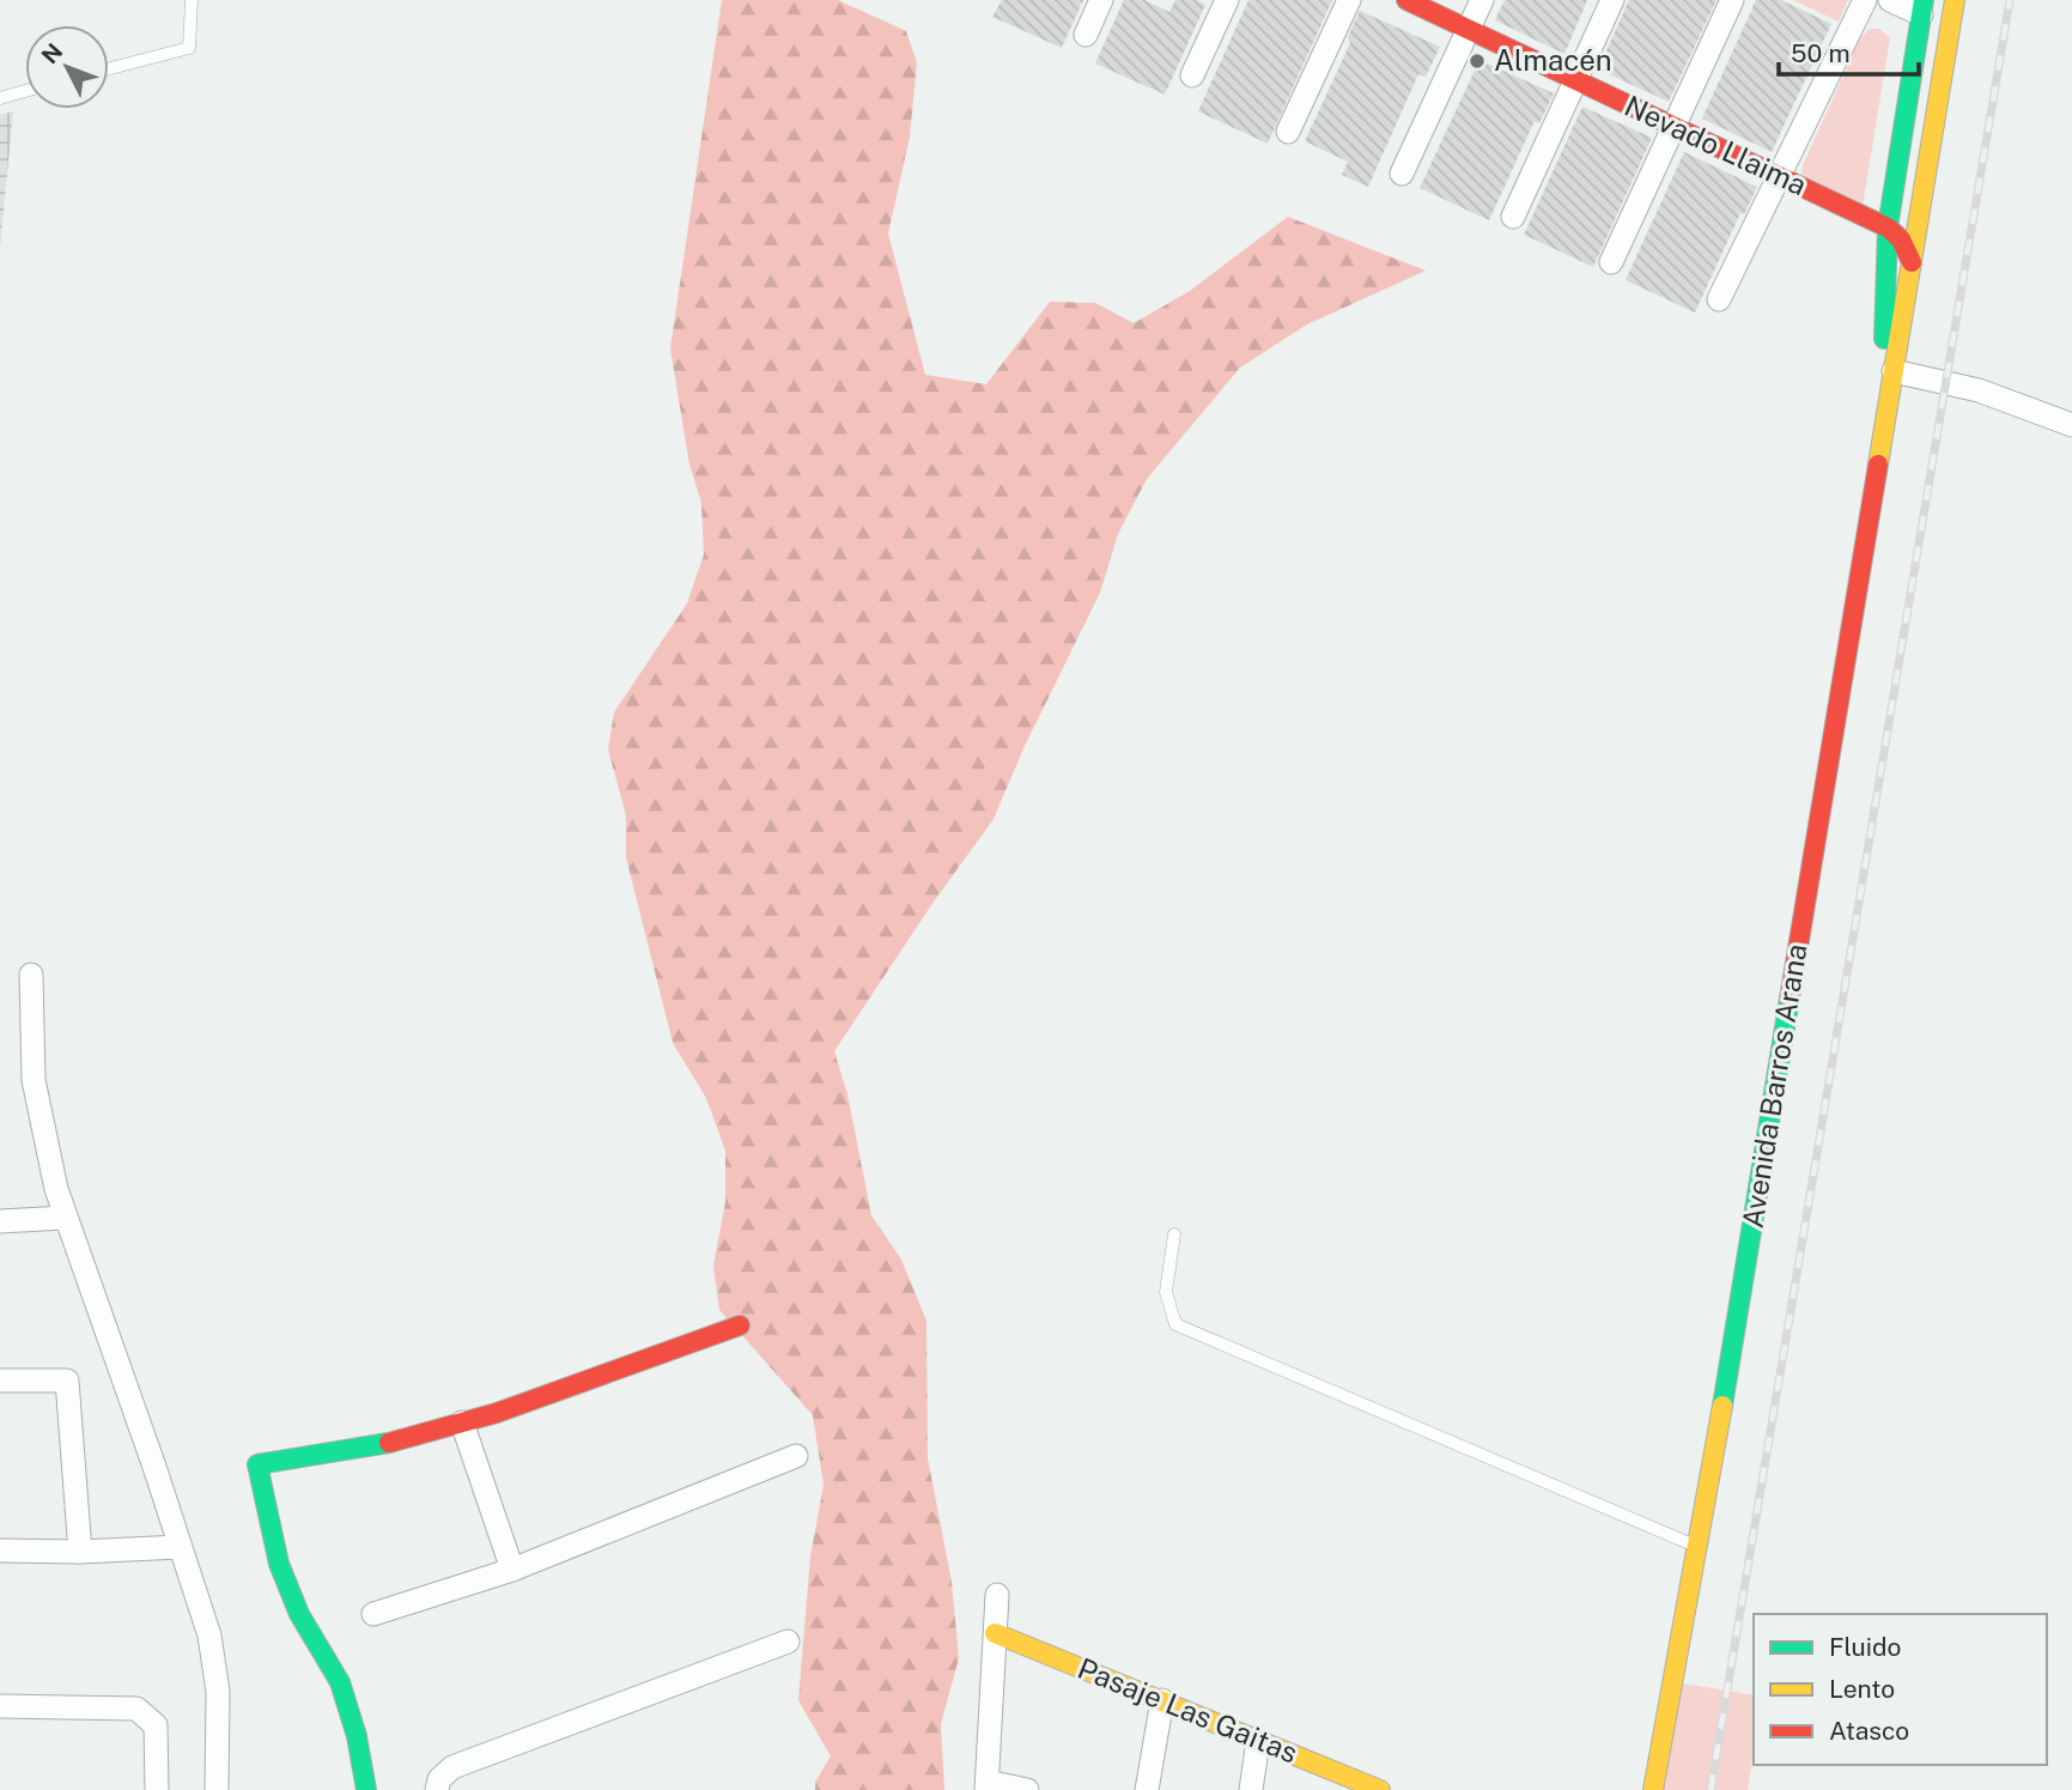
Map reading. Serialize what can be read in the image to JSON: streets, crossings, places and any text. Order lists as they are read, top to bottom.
{
  "streets": {
    "main road": ["Nevado Llaima", "Avenida Barros Arana", "Pasaje Las Gaitas"]
  },
  "crossings": [
    ["Nevado Llaima", "Avenida Barros Arana"]
  ],
  "places": ["Almacén"],
  "legend": ["Fluido", "Lento", "Atasco"],
  "scale_bar": "50 m",
  "north": "top left"
}
